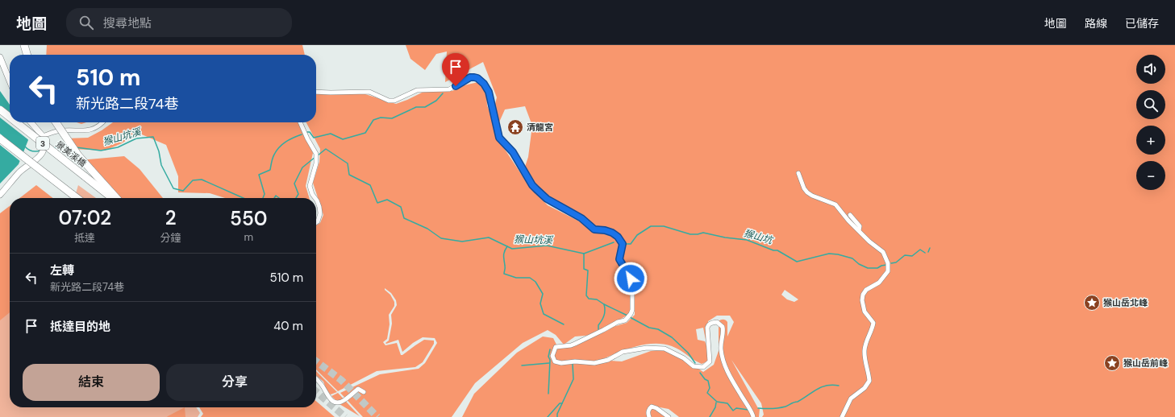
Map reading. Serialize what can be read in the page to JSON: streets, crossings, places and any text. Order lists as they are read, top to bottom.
{
  "streets": {
    "highway": ["3", "景美溪橋"]
  },
  "water": ["猴山坑溪", "猴山坑"],
  "places": {
    "temple": ["清龍宮"],
    "place": ["猴山岳北峰", "猴山岳前峰"]
  },
  "page": {
    "header": "地圖",
    "search": "搜尋地點",
    "nav": ["地圖", "路線", "已儲存"],
    "map_buttons": ["+", "−"],
    "turn": ["510 m", "新光路二段74巷"],
    "eta": [
      "07:02",
      "抵達",
      "2",
      "分鐘",
      "550",
      "m"
    ],
    "list": [
      {
        "name": "左轉",
        "note": "新光路二段74巷",
        "value": "510 m"
      },
      {
        "name": "抵達目的地",
        "value": "40 m"
      }
    ],
    "buttons": ["結束", "分享"]
  }
}
